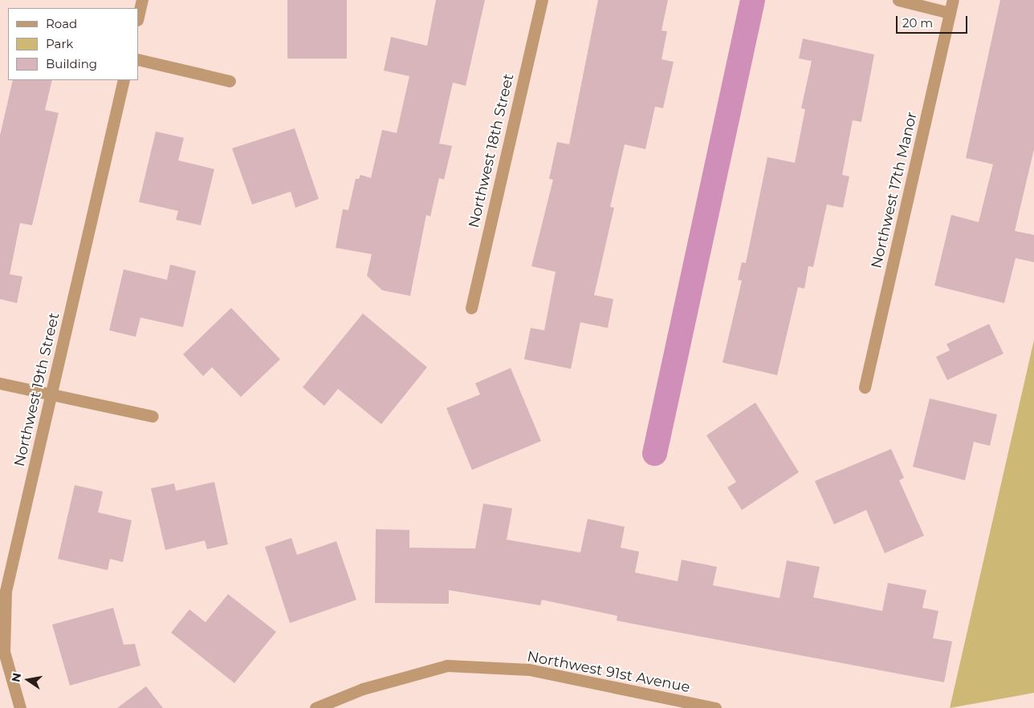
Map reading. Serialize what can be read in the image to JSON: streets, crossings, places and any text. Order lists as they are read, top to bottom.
{
  "streets": {
    "street": [
      "Northwest 18th Street",
      "Northwest 17th Manor",
      "Northwest 19th Street",
      "Northwest 91st Avenue"
    ]
  },
  "legend": ["Road", "Park", "Building"],
  "scale_bar": "20 m",
  "north": "left"
}
